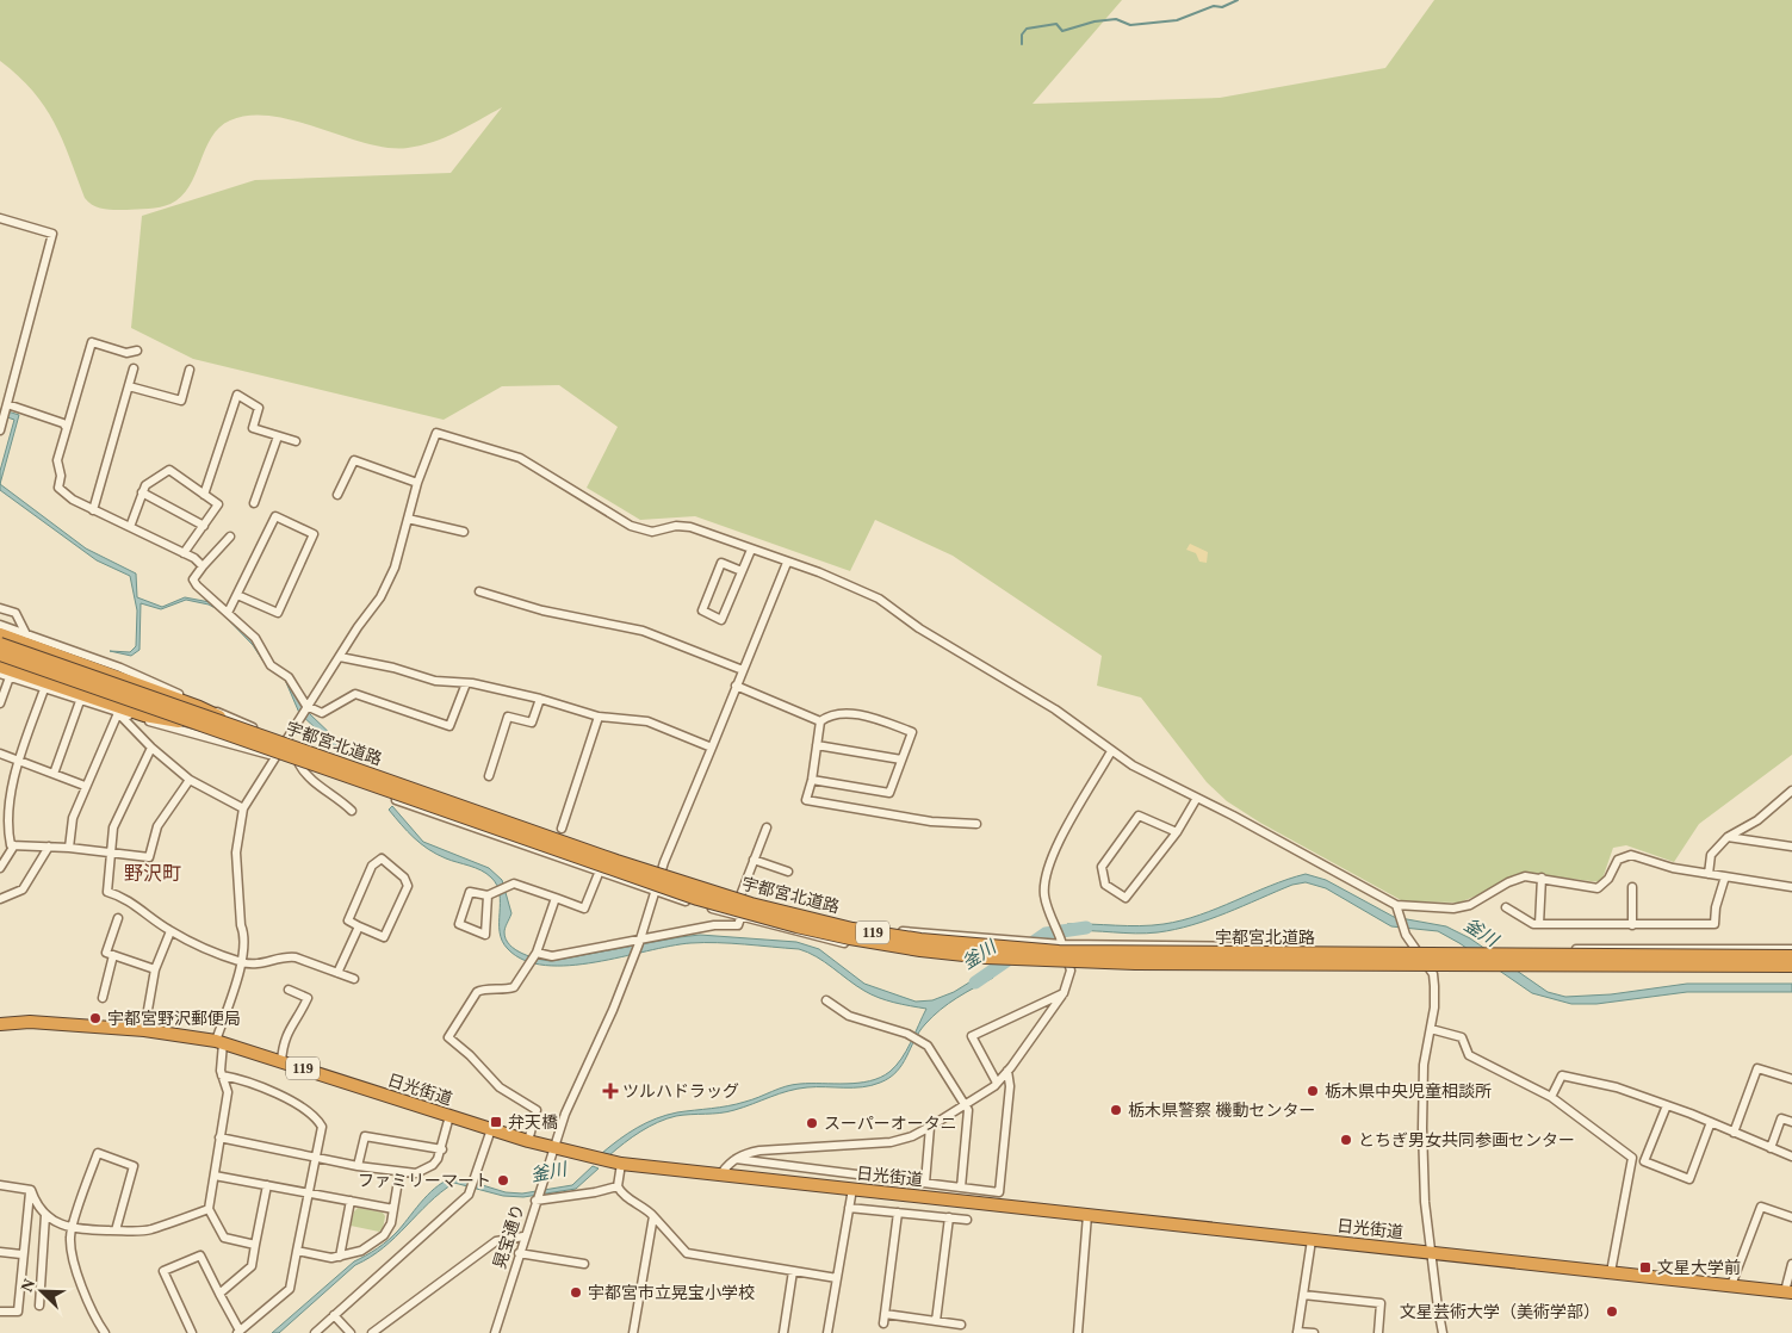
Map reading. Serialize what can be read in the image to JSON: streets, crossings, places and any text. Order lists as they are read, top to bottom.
{
  "streets": {
    "highway": ["宇都宮北道路", "119", "日光街道"],
    "street": ["晃宝通り"]
  },
  "crossings": [
    ["日光街道", "晃宝通り"]
  ],
  "districts": ["野沢町"],
  "water": ["釜川"],
  "places": {
    "other": [
      "宇都宮野沢郵便局",
      "栃木県中央児童相談所",
      "栃木県警察 機動センター",
      "スーパーオータニ",
      "とちぎ男女共同参画センター",
      "ファミリーマート",
      "宇都宮市立晃宝小学校",
      "文星芸術大学（美術学部）"
    ],
    "health": ["ツルハドラッグ"],
    "transit": ["弁天橋", "文星大学前"]
  },
  "north": "top left"
}
